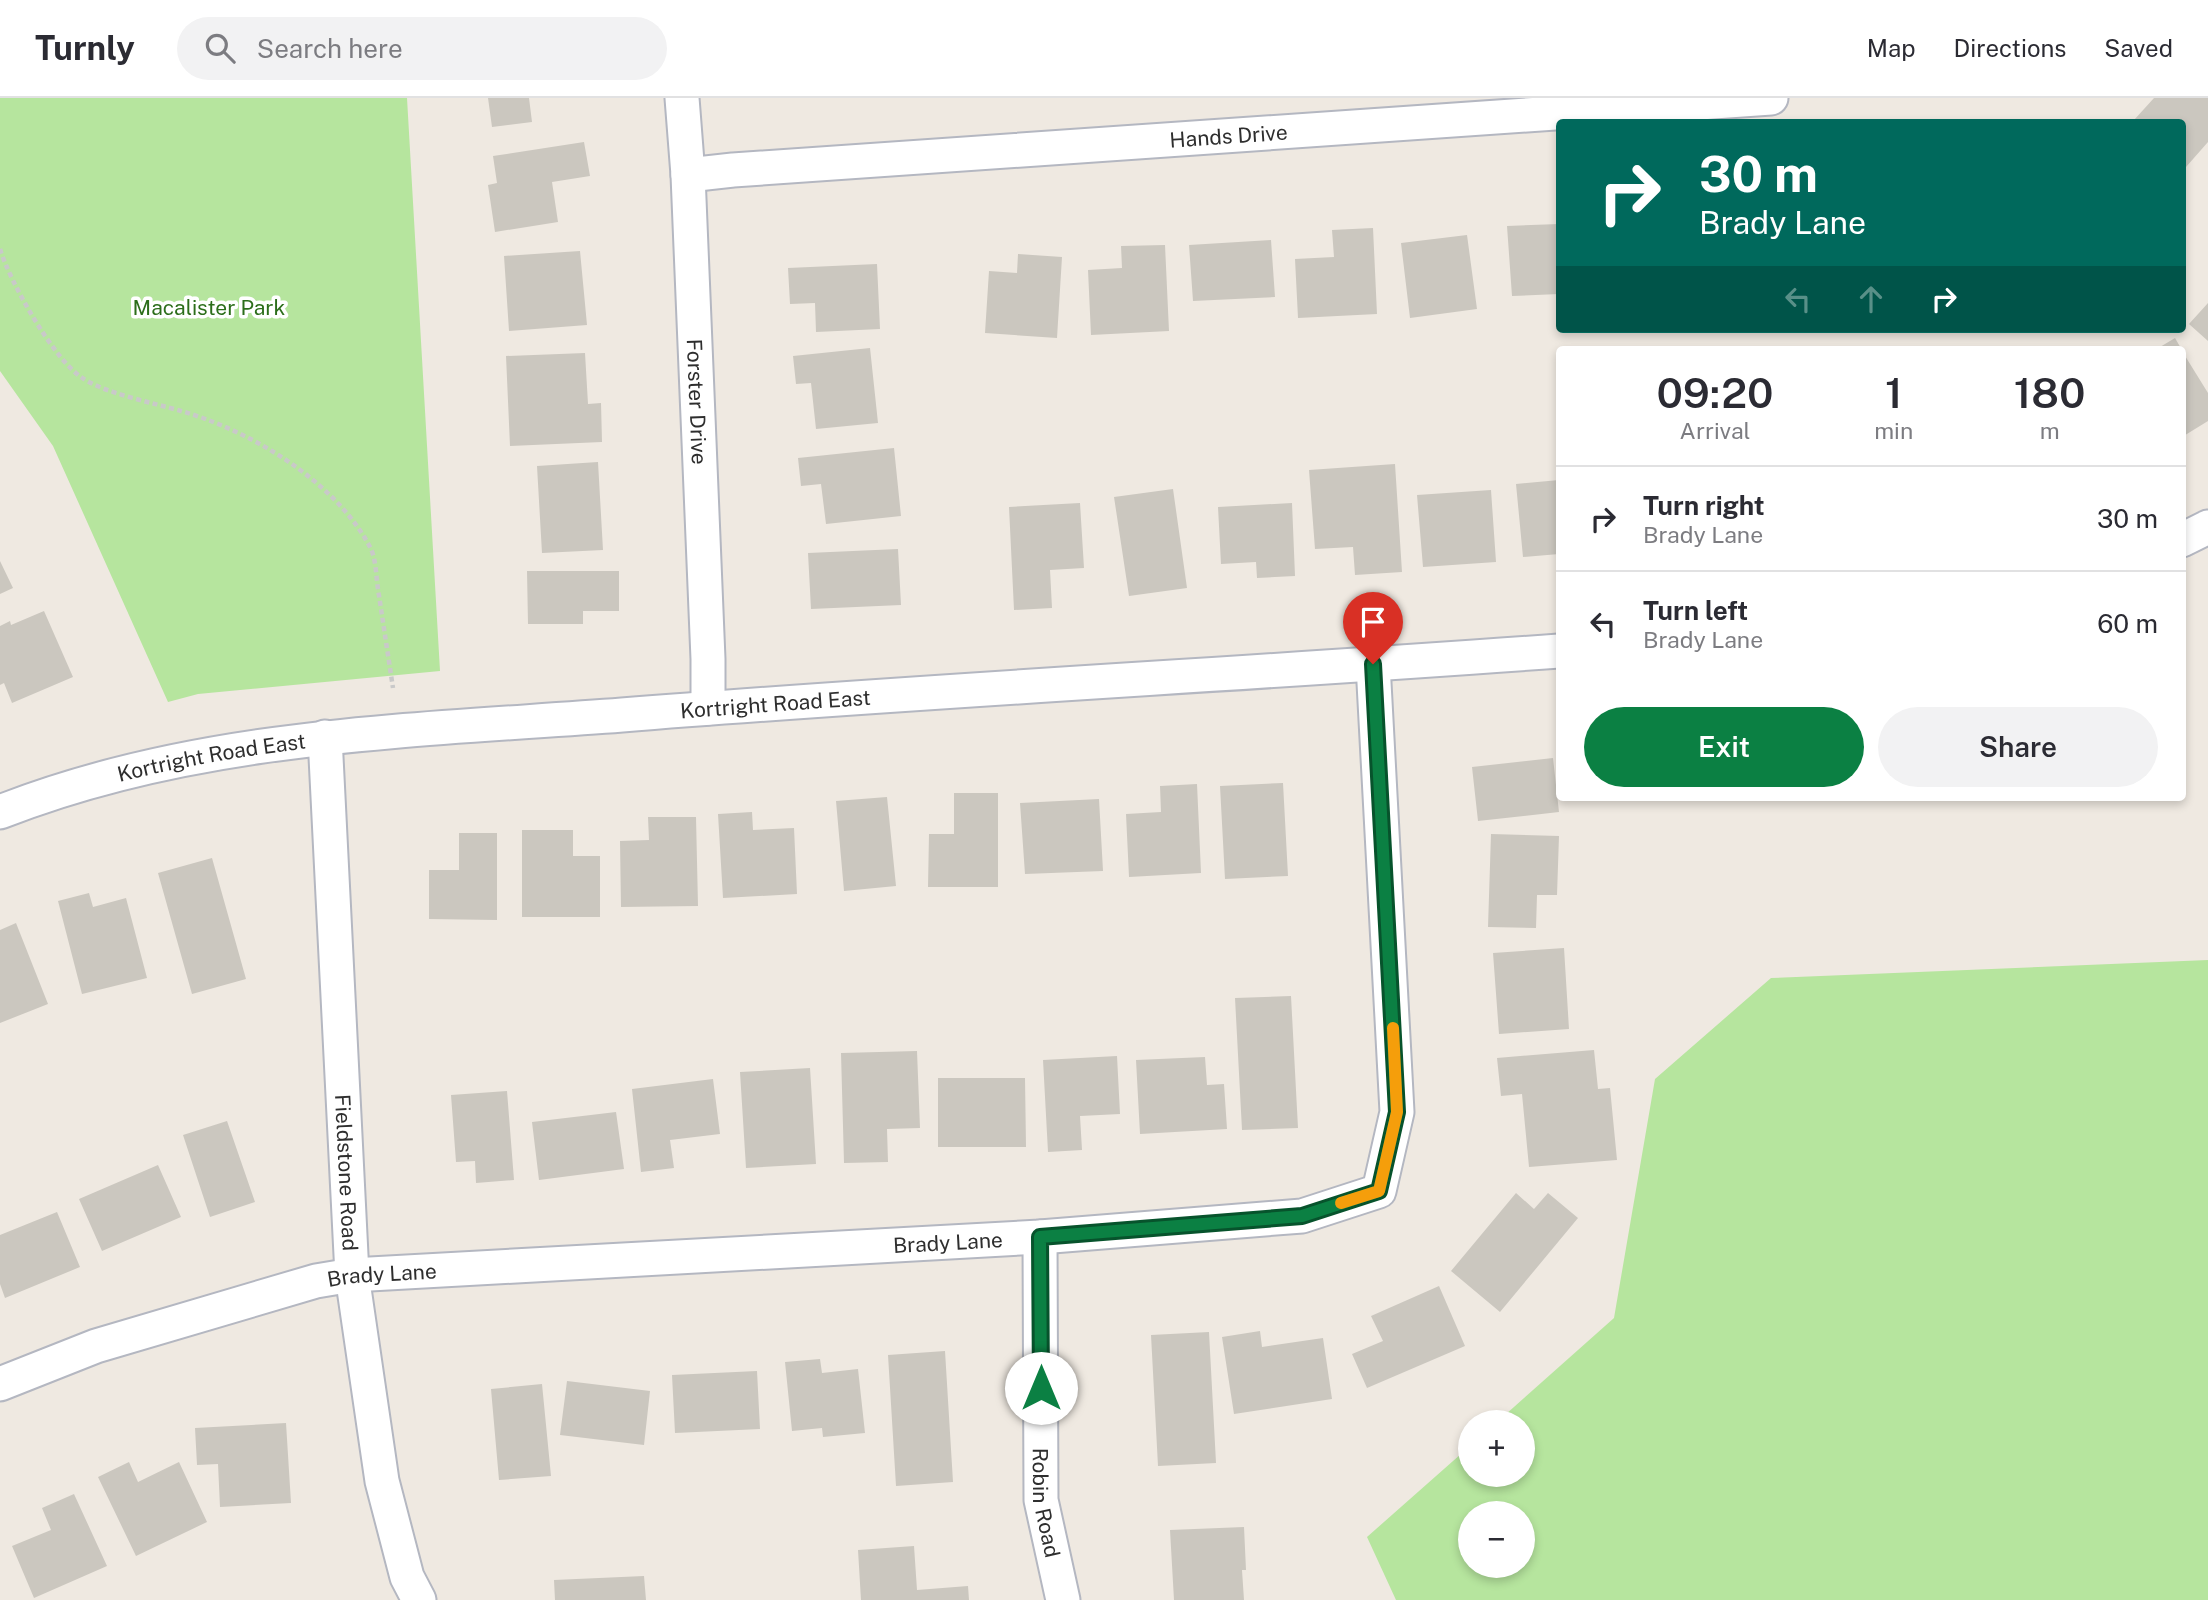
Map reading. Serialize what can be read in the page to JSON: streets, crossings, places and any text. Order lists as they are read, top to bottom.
{
  "streets": {
    "street": [
      "Hands Drive",
      "Forster Drive",
      "Kortright Road East",
      "Fieldstone Road",
      "Brady Lane",
      "Robin Road"
    ]
  },
  "crossings": [
    ["Hands Drive", "Forster Drive"],
    ["Forster Drive", "Kortright Road East"],
    ["Kortright Road East", "Fieldstone Road"],
    ["Kortright Road East", "Brady Lane"],
    ["Fieldstone Road", "Brady Lane"],
    ["Brady Lane", "Robin Road"]
  ],
  "parks": ["Macalister Park"],
  "page": {
    "header": "Turnly",
    "search": "Search here",
    "nav": ["Map", "Directions", "Saved"],
    "turn": ["30 m", "Brady Lane"],
    "eta": [
      "09:20",
      "Arrival",
      "1",
      "min",
      "180",
      "m"
    ],
    "list": [
      {
        "name": "Turn right",
        "note": "Brady Lane",
        "value": "30 m"
      },
      {
        "name": "Turn left",
        "note": "Brady Lane",
        "value": "60 m"
      }
    ],
    "buttons": ["Exit", "Share"],
    "map_buttons": ["+", "−"]
  }
}
